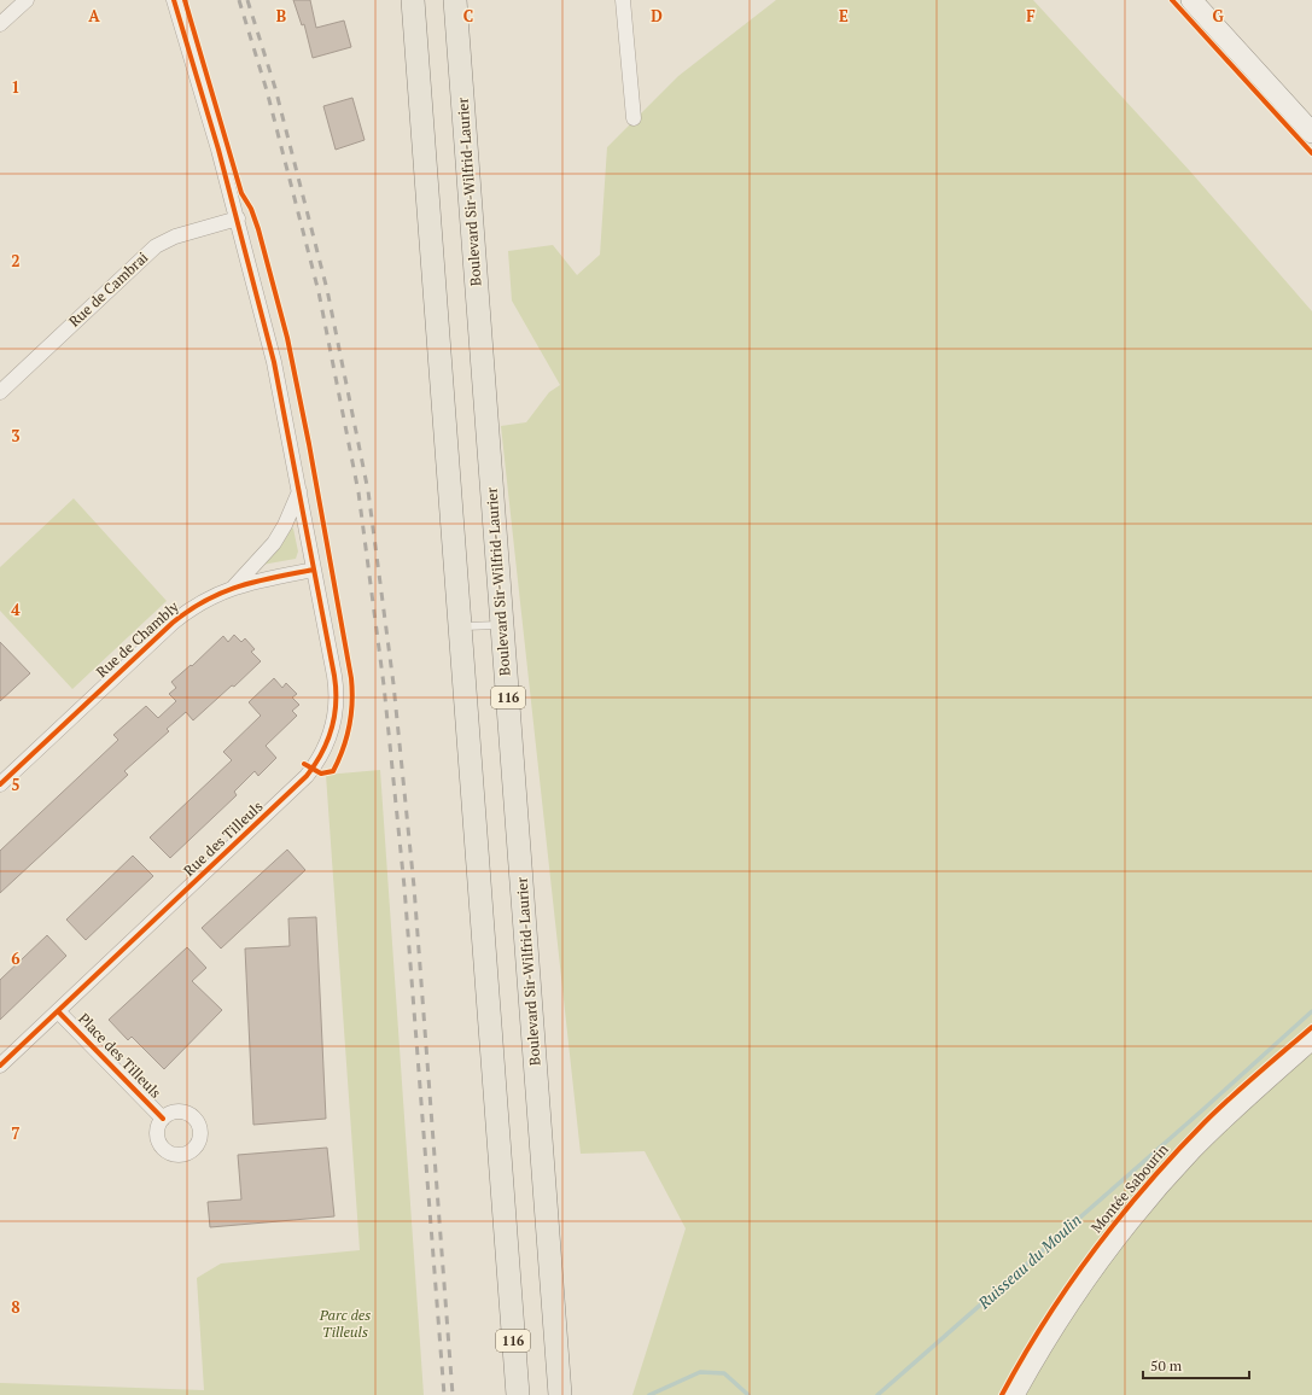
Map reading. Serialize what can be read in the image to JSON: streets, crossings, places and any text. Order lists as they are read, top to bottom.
{
  "streets": {
    "main road": ["Boulevard Sir-Wilfrid-Laurier", "116"],
    "street": [
      "Rue de Cambrai",
      "Rue de Chambly",
      "Rue des Tilleuls",
      "Place des Tilleuls",
      "Montée Sabourin"
    ]
  },
  "crossings": [
    ["Rue de Chambly", "Rue des Tilleuls"],
    ["Rue des Tilleuls", "Place des Tilleuls"]
  ],
  "water": ["Ruisseau du Moulin"],
  "parks": ["Parc des Tilleuls"],
  "scale_bar": "50 m",
  "grid": {
    "columns": [
      "A",
      "B",
      "C",
      "D",
      "E",
      "F",
      "G"
    ],
    "rows": [
      "1",
      "2",
      "3",
      "4",
      "5",
      "6",
      "7",
      "8"
    ]
  }
}
